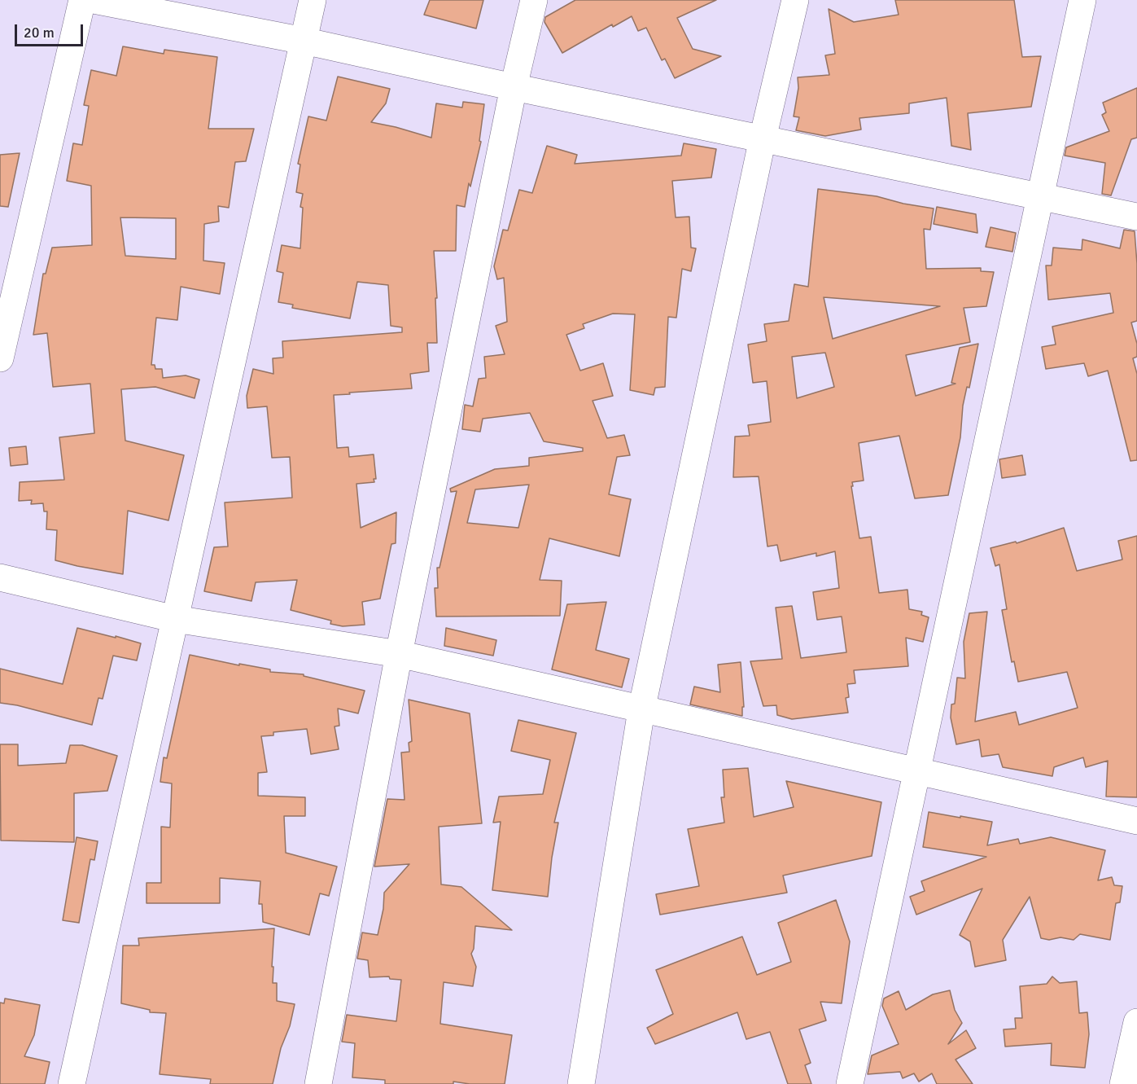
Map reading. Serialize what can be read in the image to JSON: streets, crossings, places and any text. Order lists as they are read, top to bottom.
{
  "scale_bar": "20 m"
}
